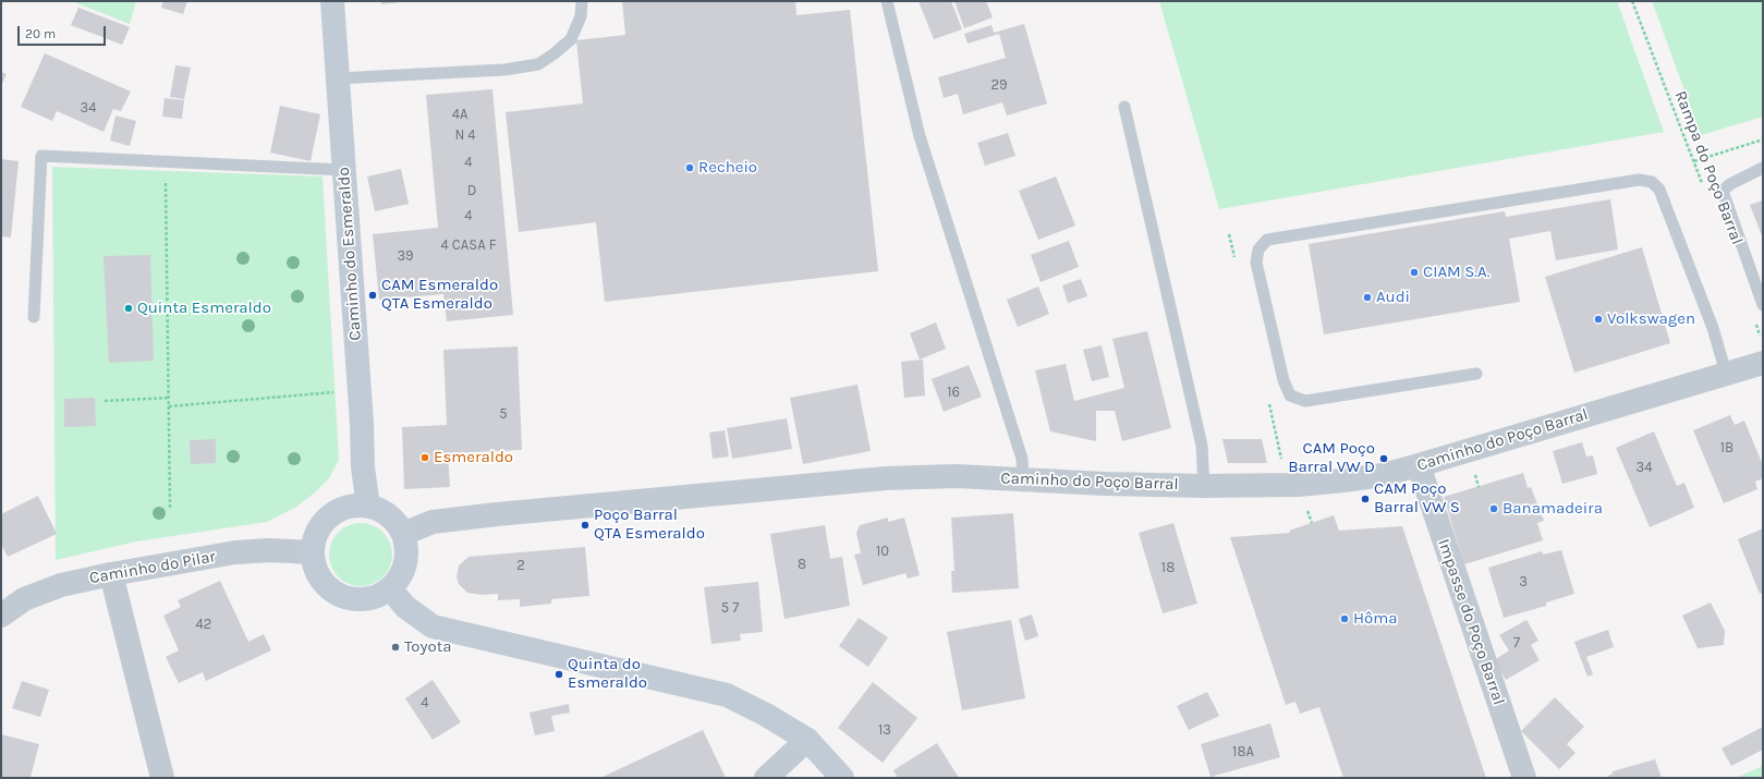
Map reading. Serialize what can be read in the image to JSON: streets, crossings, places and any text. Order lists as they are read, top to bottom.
{
  "streets": {
    "main road": ["Caminho do Esmeraldo"],
    "street": ["Caminho do Poço Barral", "Caminho do Pilar", "Impasse do Poço Barral"],
    "path": ["Rampa do Poço Barral"]
  },
  "crossings": [
    ["Caminho do Esmeraldo", "Caminho do Poço Barral"],
    ["Caminho do Esmeraldo", "Caminho do Pilar"],
    ["Caminho do Poço Barral", "Caminho do Pilar"],
    ["Caminho do Poço Barral", "Impasse do Poço Barral"]
  ],
  "places": [
    "Recheio",
    "CIAM S.A.",
    "CAM Esmeraldo QTA Esmeraldo",
    "Audi",
    "Quinta Esmeraldo",
    "Volkswagen",
    "Esmeraldo",
    "CAM Poço Barral VW D",
    "CAM Poço Barral VW S",
    "Banamadeira",
    "Poço Barral QTA Esmeraldo",
    "Hôma",
    "Toyota",
    "Quinta do Esmeraldo"
  ],
  "house_numbers": [
    "29",
    "34",
    "4A",
    "N 4",
    "4",
    "D",
    "4",
    "4 CASA F",
    "39",
    "16",
    "5",
    "1B",
    "34",
    "10",
    "8",
    "2",
    "18",
    "3",
    "5 7",
    "42",
    "7",
    "4",
    "13",
    "18A"
  ],
  "scale_bar": "20 m"
}
